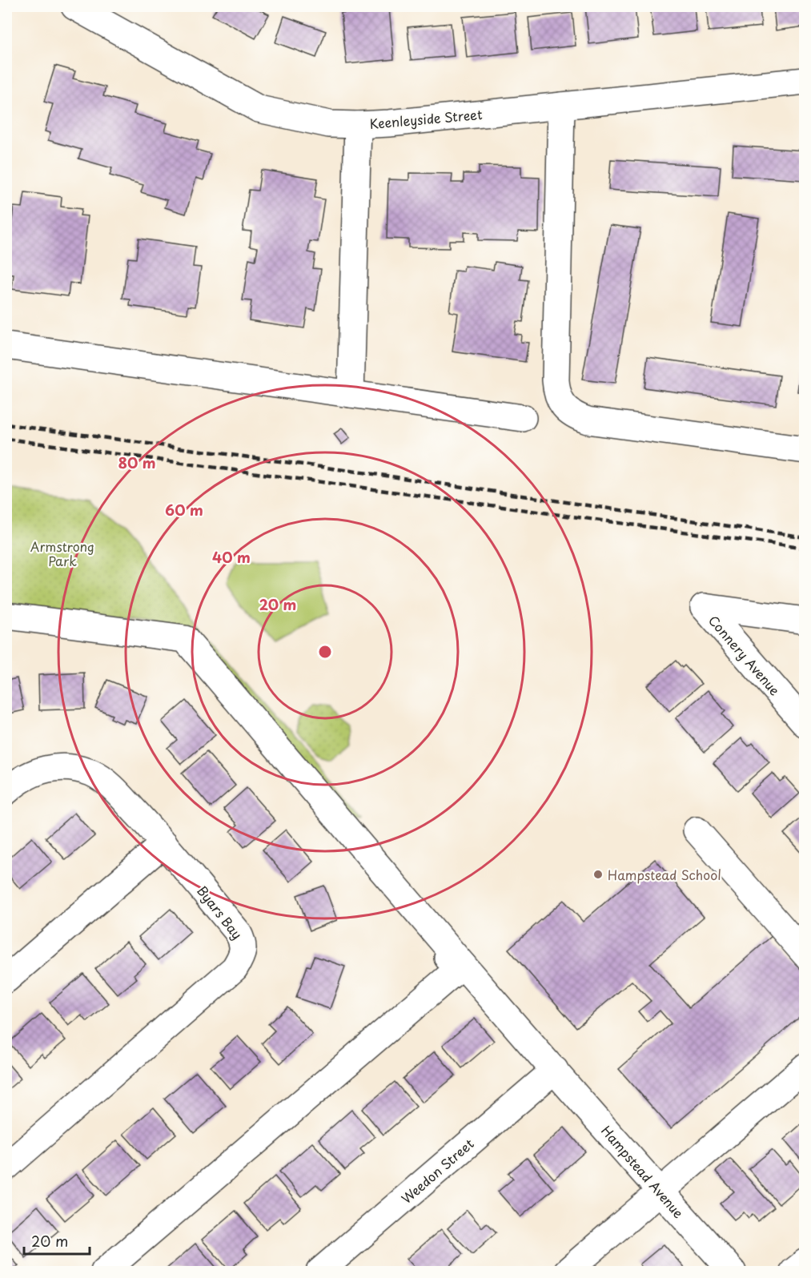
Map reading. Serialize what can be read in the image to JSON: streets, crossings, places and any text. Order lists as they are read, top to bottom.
{
  "streets": {
    "street": [
      "Keenleyside Street",
      "Connery Avenue",
      "Byars Bay",
      "Weedon Street",
      "Hampstead Avenue"
    ]
  },
  "crossings": [
    ["Weedon Street", "Hampstead Avenue"]
  ],
  "parks": ["Armstrong Park"],
  "places": ["Hampstead School"],
  "scale_bar": "20 m",
  "rings": [
    "80 m",
    "60 m",
    "40 m",
    "20 m"
  ]
}
